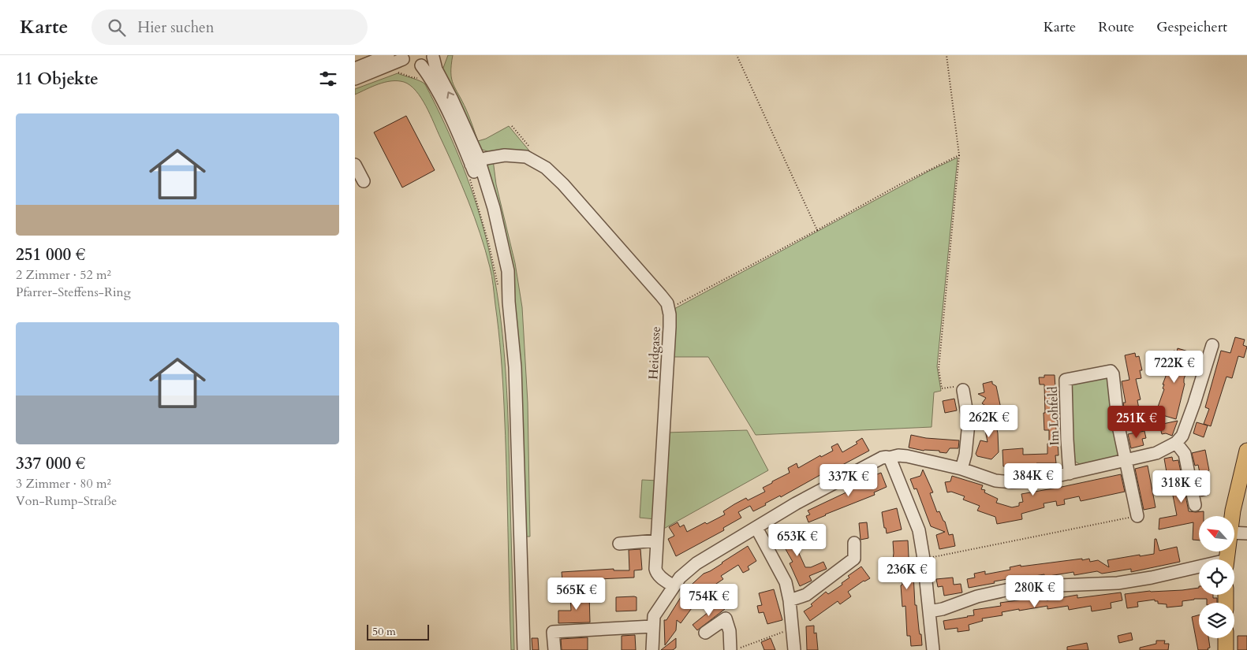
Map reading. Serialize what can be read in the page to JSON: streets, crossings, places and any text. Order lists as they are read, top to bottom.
{
  "streets": {
    "street": ["Heidgasse", "Im Lohfeld"]
  },
  "scale_bar": "50 m",
  "north": "top left",
  "page": {
    "header": "Karte",
    "search": "Hier suchen",
    "nav": ["Karte", "Route", "Gespeichert"],
    "heading": "11 Objekte",
    "list": [
      {
        "name": "251 000 €",
        "note": "2 Zimmer · 52 m² · Pfarrer-Steffens-Ring"
      },
      {
        "name": "337 000 €",
        "note": "3 Zimmer · 80 m² · Von-Rump-Straße"
      }
    ],
    "price": [
      "722K €",
      "262K €",
      "251K €",
      "384K €",
      "337K €",
      "318K €",
      "653K €",
      "236K €",
      "280K €",
      "565K €",
      "754K €"
    ],
    "scale": "50 m"
  }
}
